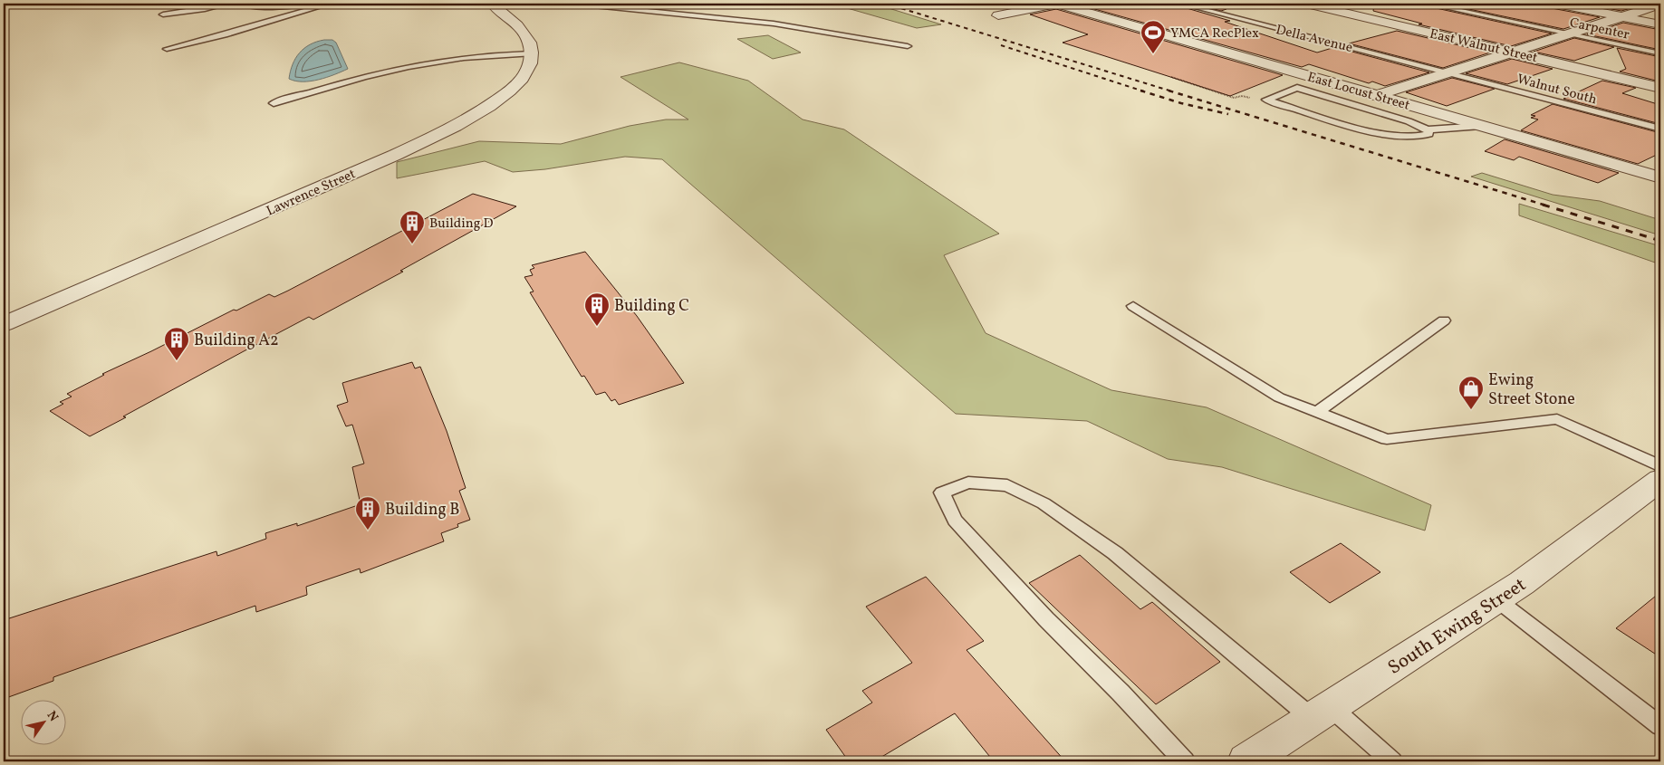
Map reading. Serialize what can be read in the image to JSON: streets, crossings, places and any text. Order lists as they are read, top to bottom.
{
  "streets": {
    "street": [
      "East Walnut Street",
      "East Locust Street",
      "Lawrence Street",
      "South Ewing Street"
    ],
    "lane": ["Carpenter", "Della Avenue", "Walnut South"]
  },
  "crossings": [
    ["Della Avenue", "Walnut South"]
  ],
  "places": {
    "sports": ["YMCA RecPlex"],
    "building": [
      "Building D",
      "Building C",
      "Building A2",
      "Building B"
    ],
    "shop": ["Ewing Street Stone"]
  },
  "north": "top right"
}
